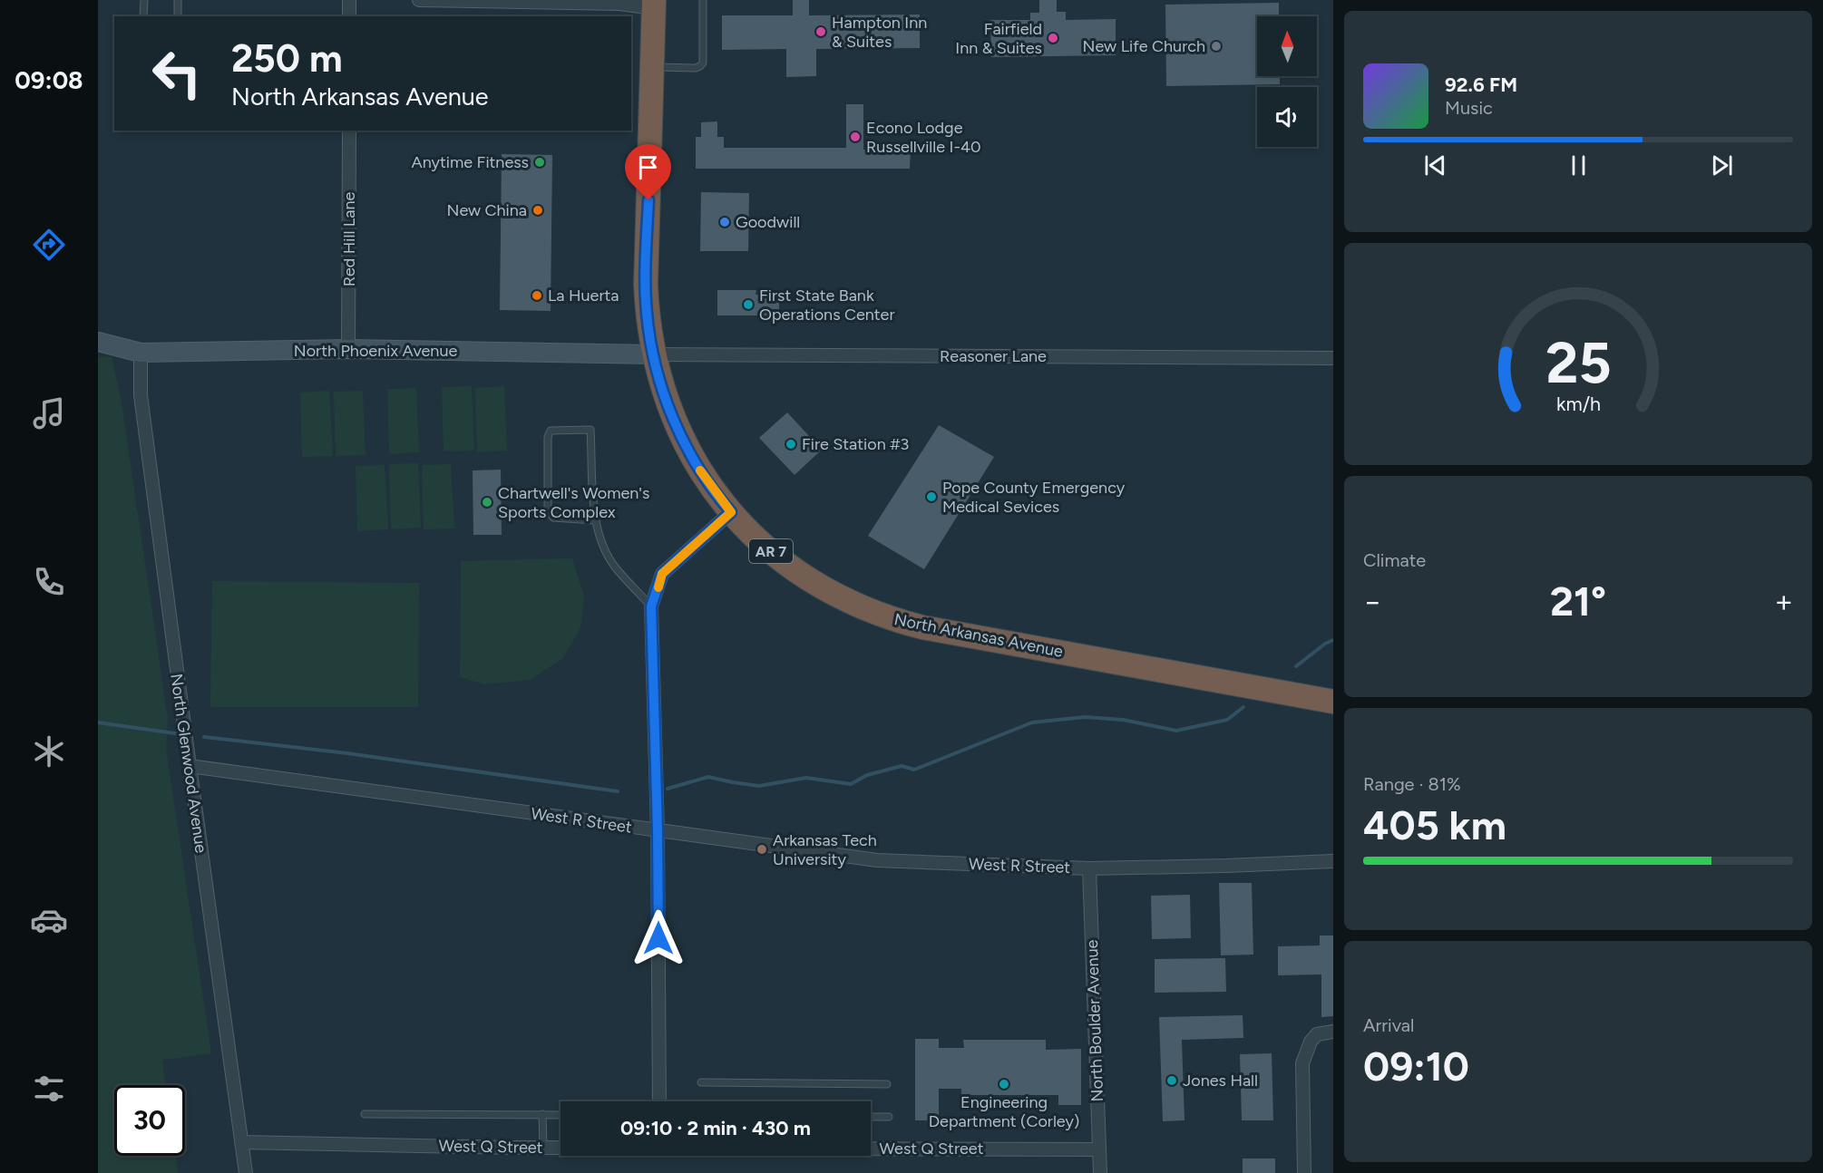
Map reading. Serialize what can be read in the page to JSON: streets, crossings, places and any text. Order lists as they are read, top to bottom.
{
  "streets": {
    "highway": ["AR 7", "North Arkansas Avenue"],
    "street": [
      "Red Hill Lane",
      "North Phoenix Avenue",
      "Reasoner Lane",
      "North Glenwood Avenue",
      "West R Street",
      "North Boulder Avenue",
      "West Q Street"
    ]
  },
  "crossings": [
    ["Red Hill Lane", "North Phoenix Avenue"],
    ["North Phoenix Avenue", "Reasoner Lane"],
    ["North Phoenix Avenue", "North Arkansas Avenue"],
    ["North Phoenix Avenue", "North Glenwood Avenue"],
    ["Reasoner Lane", "North Arkansas Avenue"],
    ["North Glenwood Avenue", "West R Street"],
    ["North Glenwood Avenue", "West Q Street"],
    ["West R Street", "North Boulder Avenue"],
    ["North Boulder Avenue", "West Q Street"]
  ],
  "places": [
    "Hampton Inn & Suites",
    "Fairfield Inn & Suites",
    "New Life Church",
    "Econo Lodge Russellville I-40",
    "Anytime Fitness",
    "New China",
    "Goodwill",
    "La Huerta",
    "First State Bank Operations Center",
    "Fire Station #3",
    "Pope County Emergency Medical Sevices",
    "Chartwell's Women's Sports Complex",
    "Arkansas Tech University",
    "Jones Hall",
    "Engineering Department (Corley)"
  ],
  "north": "top",
  "page": {
    "tabs": "09:08",
    "turn": ["250 m", "North Arkansas Avenue"],
    "song": ["92.6 FM", "Music"],
    "tile": [
      "Climate",
      ["Range · 81%", "405 km"],
      ["Arrival", "09:10"]
    ],
    "heat": ["−", "21°", "+"],
    "limit": "30",
    "trip": "09:10 · 2 min · 430 m",
    "gauge": ["25", "km/h"]
  }
}
